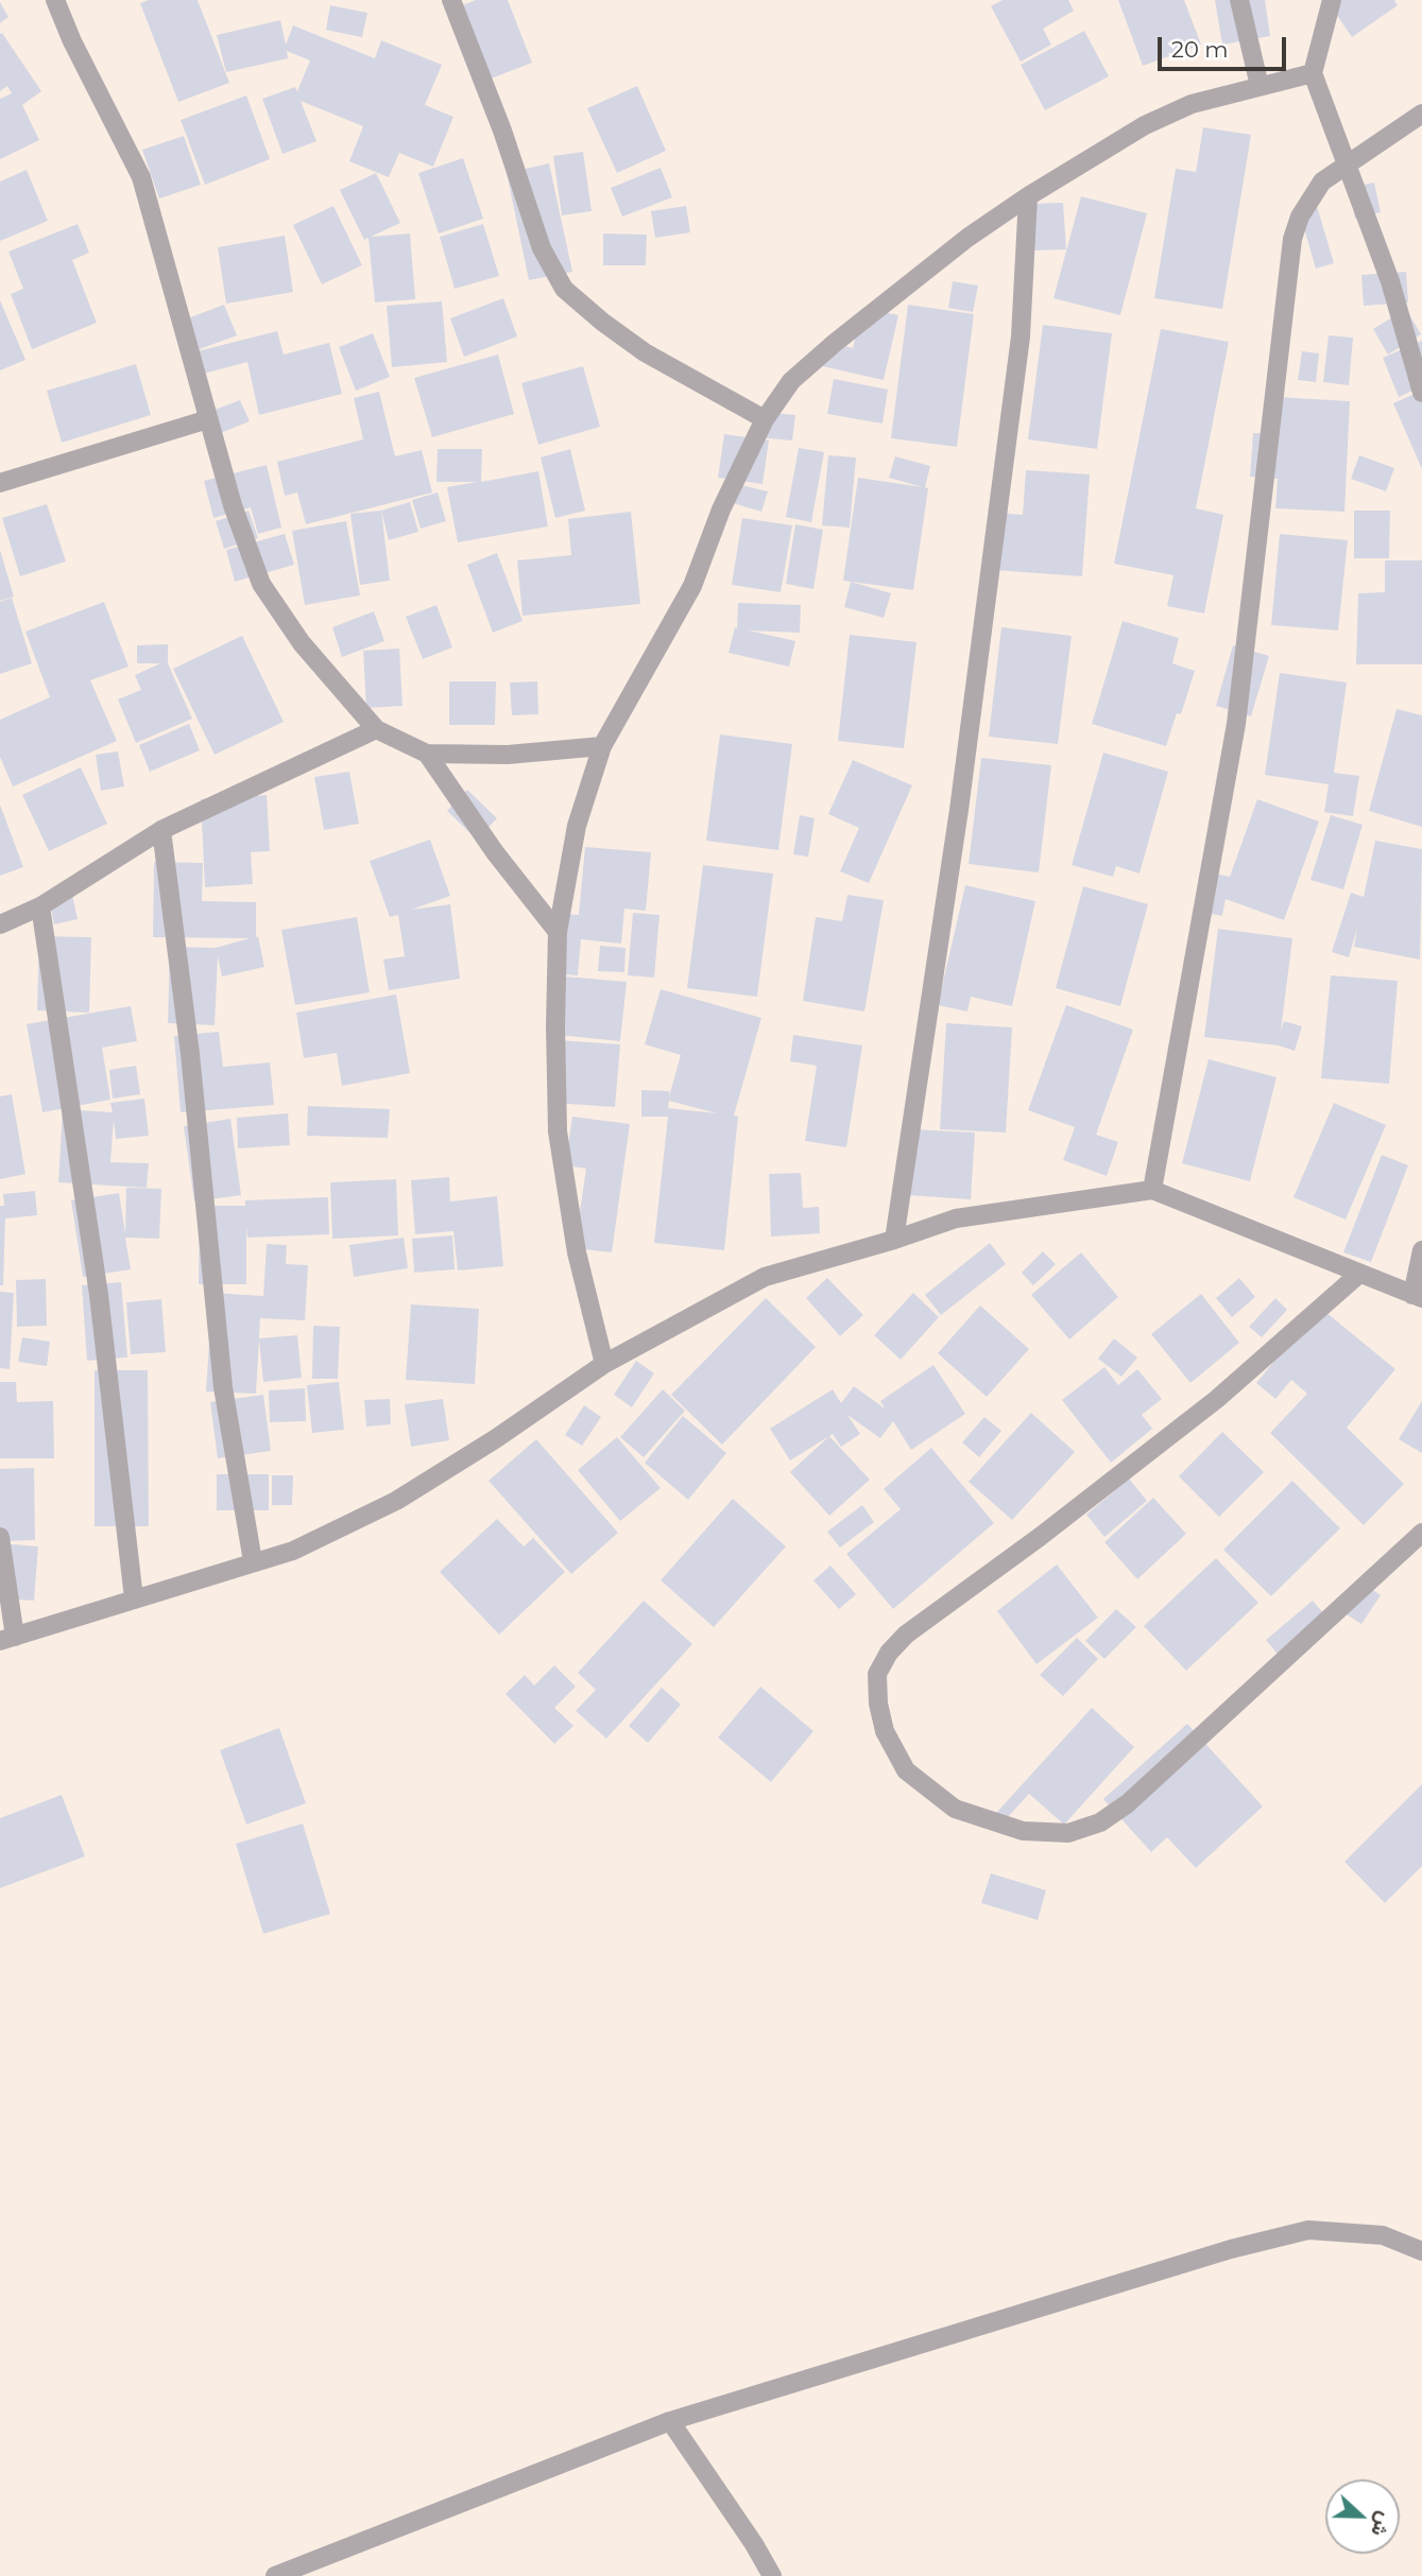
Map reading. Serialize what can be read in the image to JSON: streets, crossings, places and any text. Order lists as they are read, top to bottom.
{
  "scale_bar": "20 m",
  "north": "right"
}
